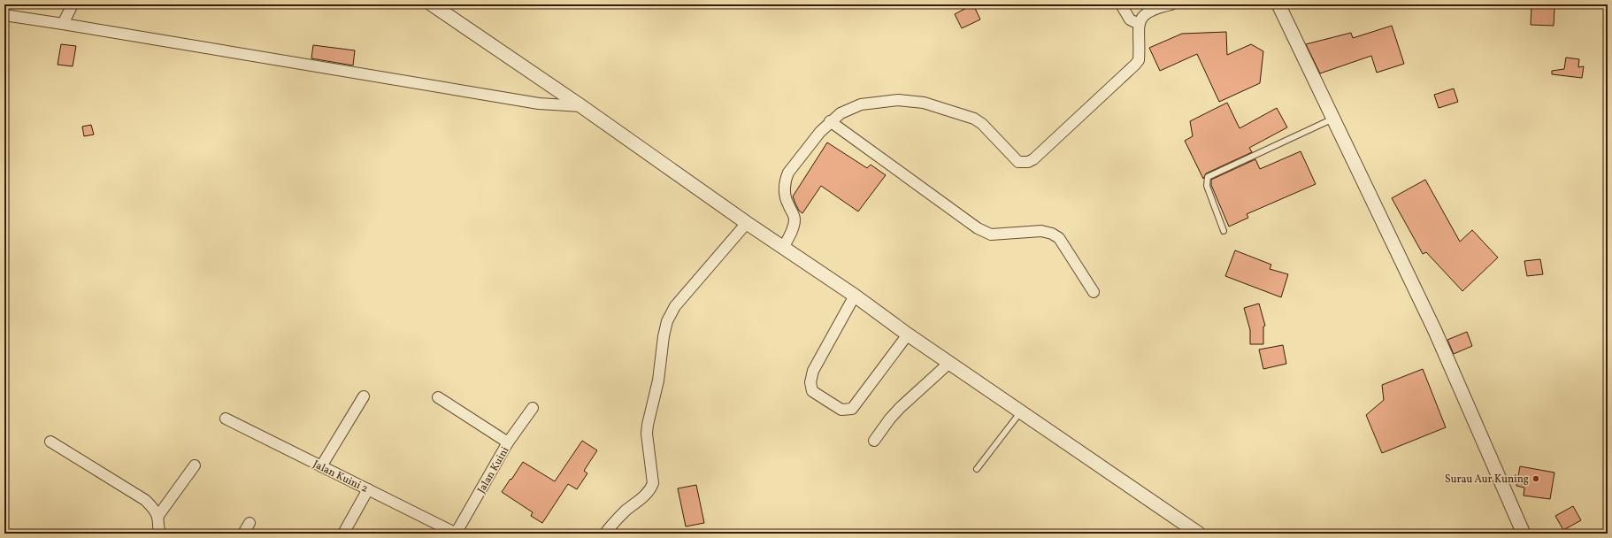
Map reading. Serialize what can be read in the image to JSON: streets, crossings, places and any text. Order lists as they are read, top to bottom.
{
  "streets": {
    "street": ["Jalan Kuini", "Jalan Kuini 2"]
  },
  "crossings": [
    ["Jalan Kuini", "Jalan Kuini 2"]
  ],
  "places": ["Surau Aur Kuning"]
}
